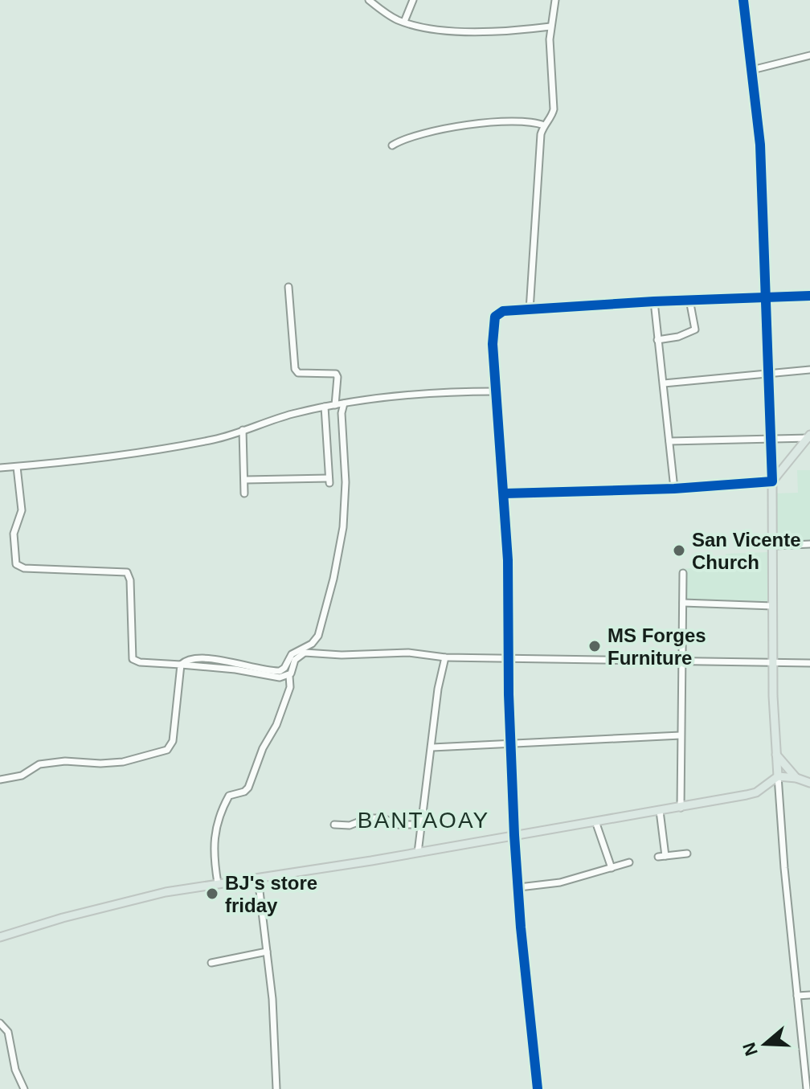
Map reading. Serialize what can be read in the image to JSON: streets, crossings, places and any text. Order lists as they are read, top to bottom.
{
  "districts": ["BANTAOAY"],
  "places": ["San Vicente Church", "MS Forges Furniture", "BJ's store friday"],
  "north": "left"
}
